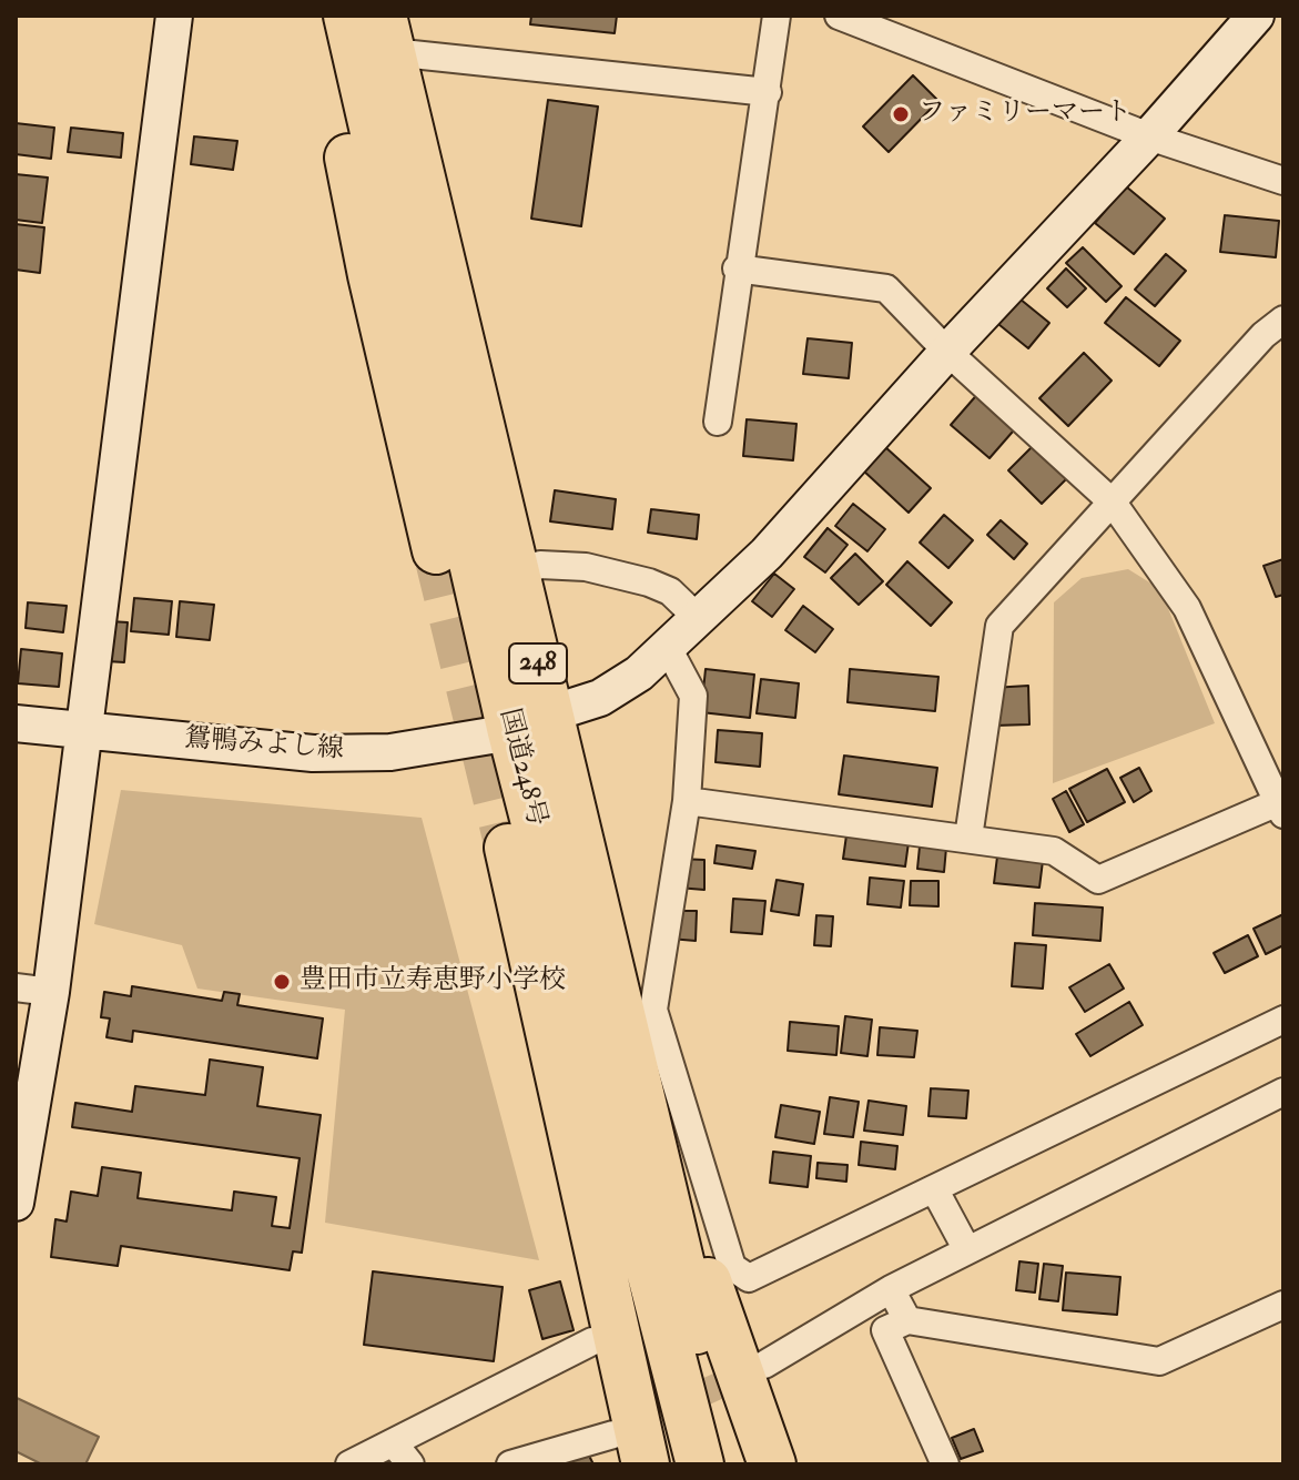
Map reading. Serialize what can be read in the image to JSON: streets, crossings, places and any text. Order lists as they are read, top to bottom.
{
  "streets": {
    "highway": ["248", "国道248号"],
    "street": ["鴛鴨みよし線"]
  },
  "crossings": [
    ["248", "国道248号"],
    ["鴛鴨みよし線", "国道248号"]
  ],
  "places": ["ファミリーマート", "豊田市立寿恵野小学校"]
}
